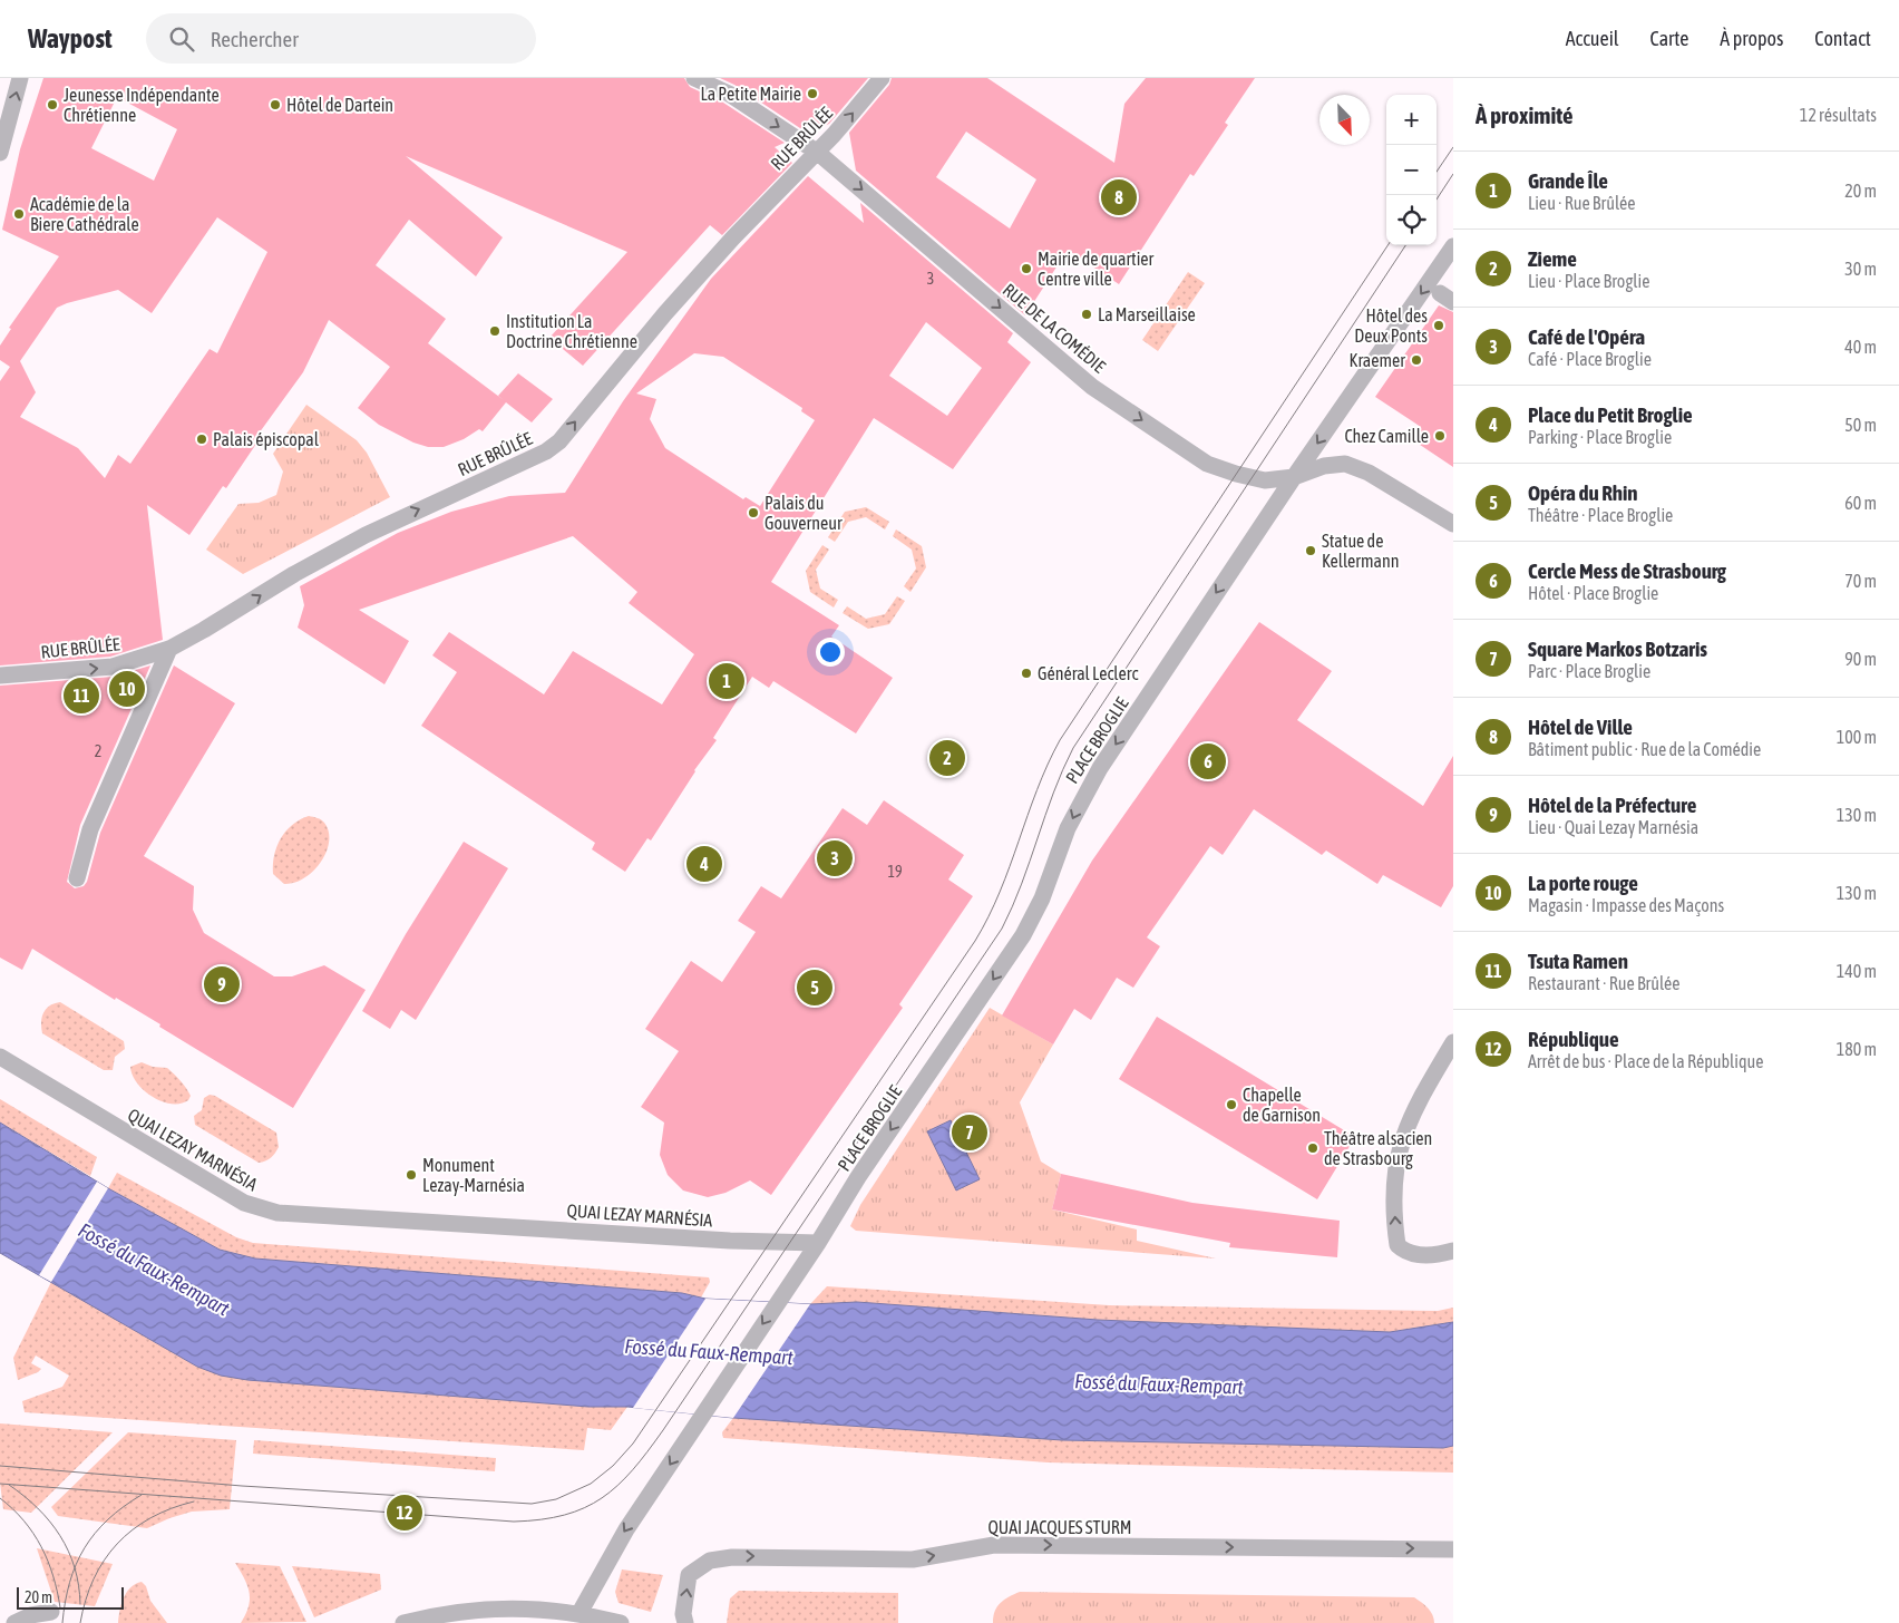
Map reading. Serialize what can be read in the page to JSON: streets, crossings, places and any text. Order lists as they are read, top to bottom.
{
  "streets": {
    "street": [
      "RUE BRÛLÉE",
      "RUE DE LA COMÉDIE",
      "PLACE BROGLIE",
      "QUAI LEZAY MARNÉSIA",
      "QUAI JACQUES STURM"
    ]
  },
  "crossings": [
    ["RUE BRÛLÉE", "RUE DE LA COMÉDIE"],
    ["RUE DE LA COMÉDIE", "PLACE BROGLIE"],
    ["PLACE BROGLIE", "QUAI LEZAY MARNÉSIA"]
  ],
  "one_way": [
    "RUE BRÛLÉE",
    "RUE DE LA COMÉDIE",
    "PLACE BROGLIE",
    "QUAI JACQUES STURM"
  ],
  "water": ["Fossé du Faux-Rempart"],
  "places": [
    "La Petite Mairie",
    "Jeunesse Indépendante Chrétienne",
    "Hôtel de Dartein",
    "Académie de la Biere Cathédrale",
    "Mairie de quartier Centre ville",
    "La Marseillaise",
    "Hôtel des Deux Ponts",
    "Institution La Doctrine Chrétienne",
    "Kraemer",
    "Chez Camille",
    "Palais épiscopal",
    "Palais du Gouverneur",
    "Statue de Kellermann",
    "Général Leclerc",
    "Chapelle de Garnison",
    "Théâtre alsacien de Strasbourg",
    "Monument Lezay-Marnésia"
  ],
  "house_numbers": ["3", "2", "19"],
  "scale_bar": "20 m",
  "north": "bottom right",
  "page": {
    "header": "Waypost",
    "search": "Rechercher",
    "nav": [
      "Accueil",
      "Carte",
      "À propos",
      "Contact"
    ],
    "heading": ["À proximité", "12 résultats"],
    "map_buttons": ["+", "−"],
    "list": [
      {
        "mark": "1",
        "name": "Grande Île",
        "note": "Lieu · Rue Brûlée",
        "value": "20 m"
      },
      {
        "mark": "2",
        "name": "Zieme",
        "note": "Lieu · Place Broglie",
        "value": "30 m"
      },
      {
        "mark": "3",
        "name": "Café de l'Opéra",
        "note": "Café · Place Broglie",
        "value": "40 m"
      },
      {
        "mark": "4",
        "name": "Place du Petit Broglie",
        "note": "Parking · Place Broglie",
        "value": "50 m"
      },
      {
        "mark": "5",
        "name": "Opéra du Rhin",
        "note": "Théâtre · Place Broglie",
        "value": "60 m"
      },
      {
        "mark": "6",
        "name": "Cercle Mess de Strasbourg",
        "note": "Hôtel · Place Broglie",
        "value": "70 m"
      },
      {
        "mark": "7",
        "name": "Square Markos Botzaris",
        "note": "Parc · Place Broglie",
        "value": "90 m"
      },
      {
        "mark": "8",
        "name": "Hôtel de Ville",
        "note": "Bâtiment public · Rue de la Comédie",
        "value": "100 m"
      },
      {
        "mark": "9",
        "name": "Hôtel de la Préfecture",
        "note": "Lieu · Quai Lezay Marnésia",
        "value": "130 m"
      },
      {
        "mark": "10",
        "name": "La porte rouge",
        "note": "Magasin · Impasse des Maçons",
        "value": "130 m"
      },
      {
        "mark": "11",
        "name": "Tsuta Ramen",
        "note": "Restaurant · Rue Brûlée",
        "value": "140 m"
      },
      {
        "mark": "12",
        "name": "République",
        "note": "Arrêt de bus · Place de la République",
        "value": "180 m"
      }
    ],
    "pins": [
      "8",
      "1",
      "10",
      "11",
      "2",
      "6",
      "3",
      "4",
      "9",
      "5",
      "7",
      "12"
    ],
    "scale": "20 m"
  }
}
